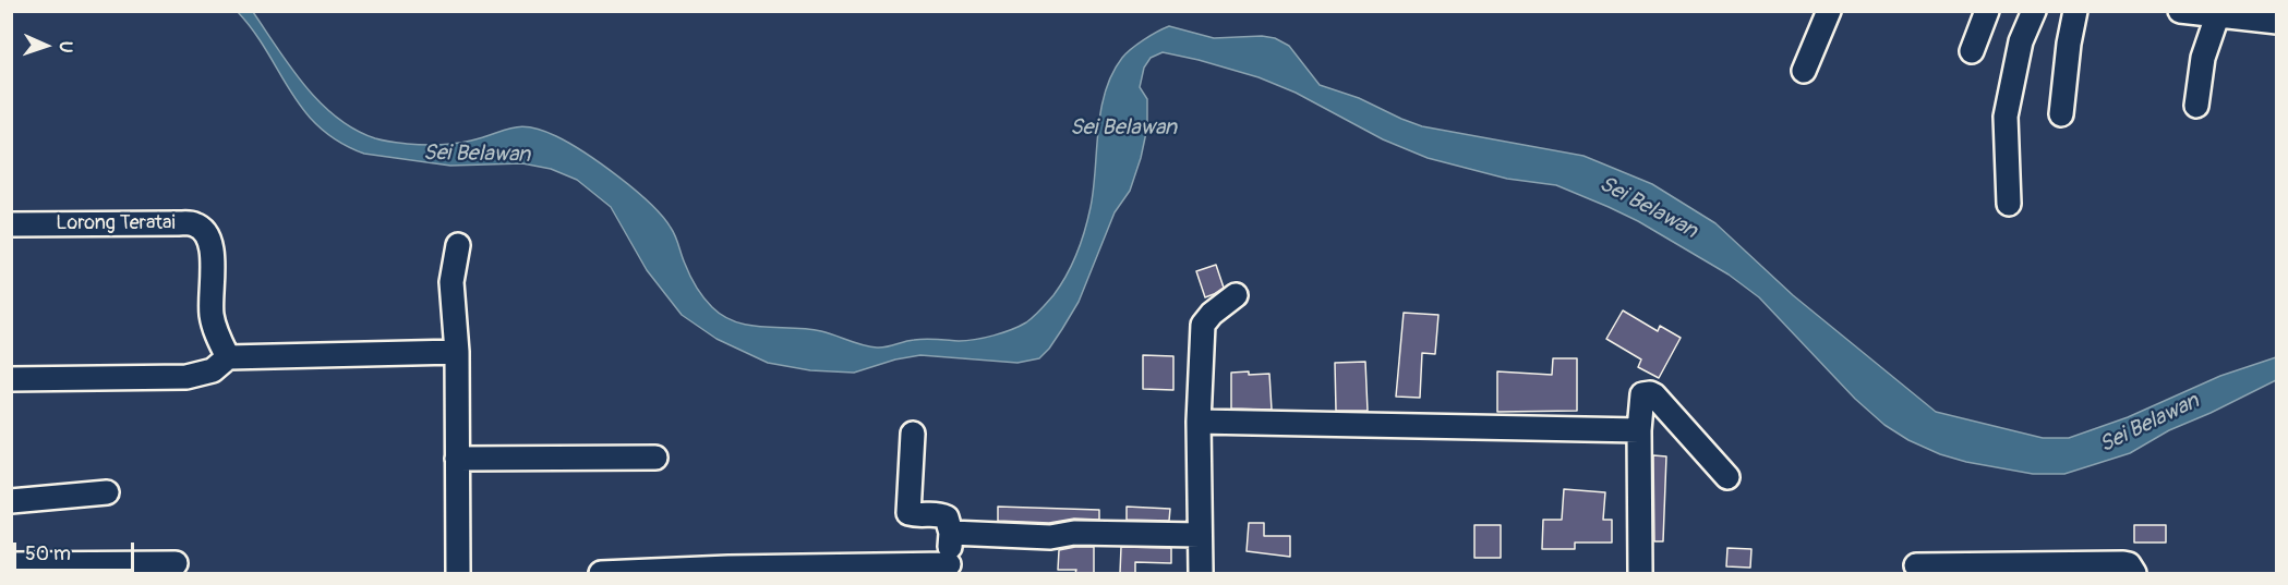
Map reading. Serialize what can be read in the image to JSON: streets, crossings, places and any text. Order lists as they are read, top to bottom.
{
  "streets": {
    "street": ["Lorong Teratai"]
  },
  "water": ["Sei Belawan"],
  "scale_bar": "50 m",
  "north": "right"
}
